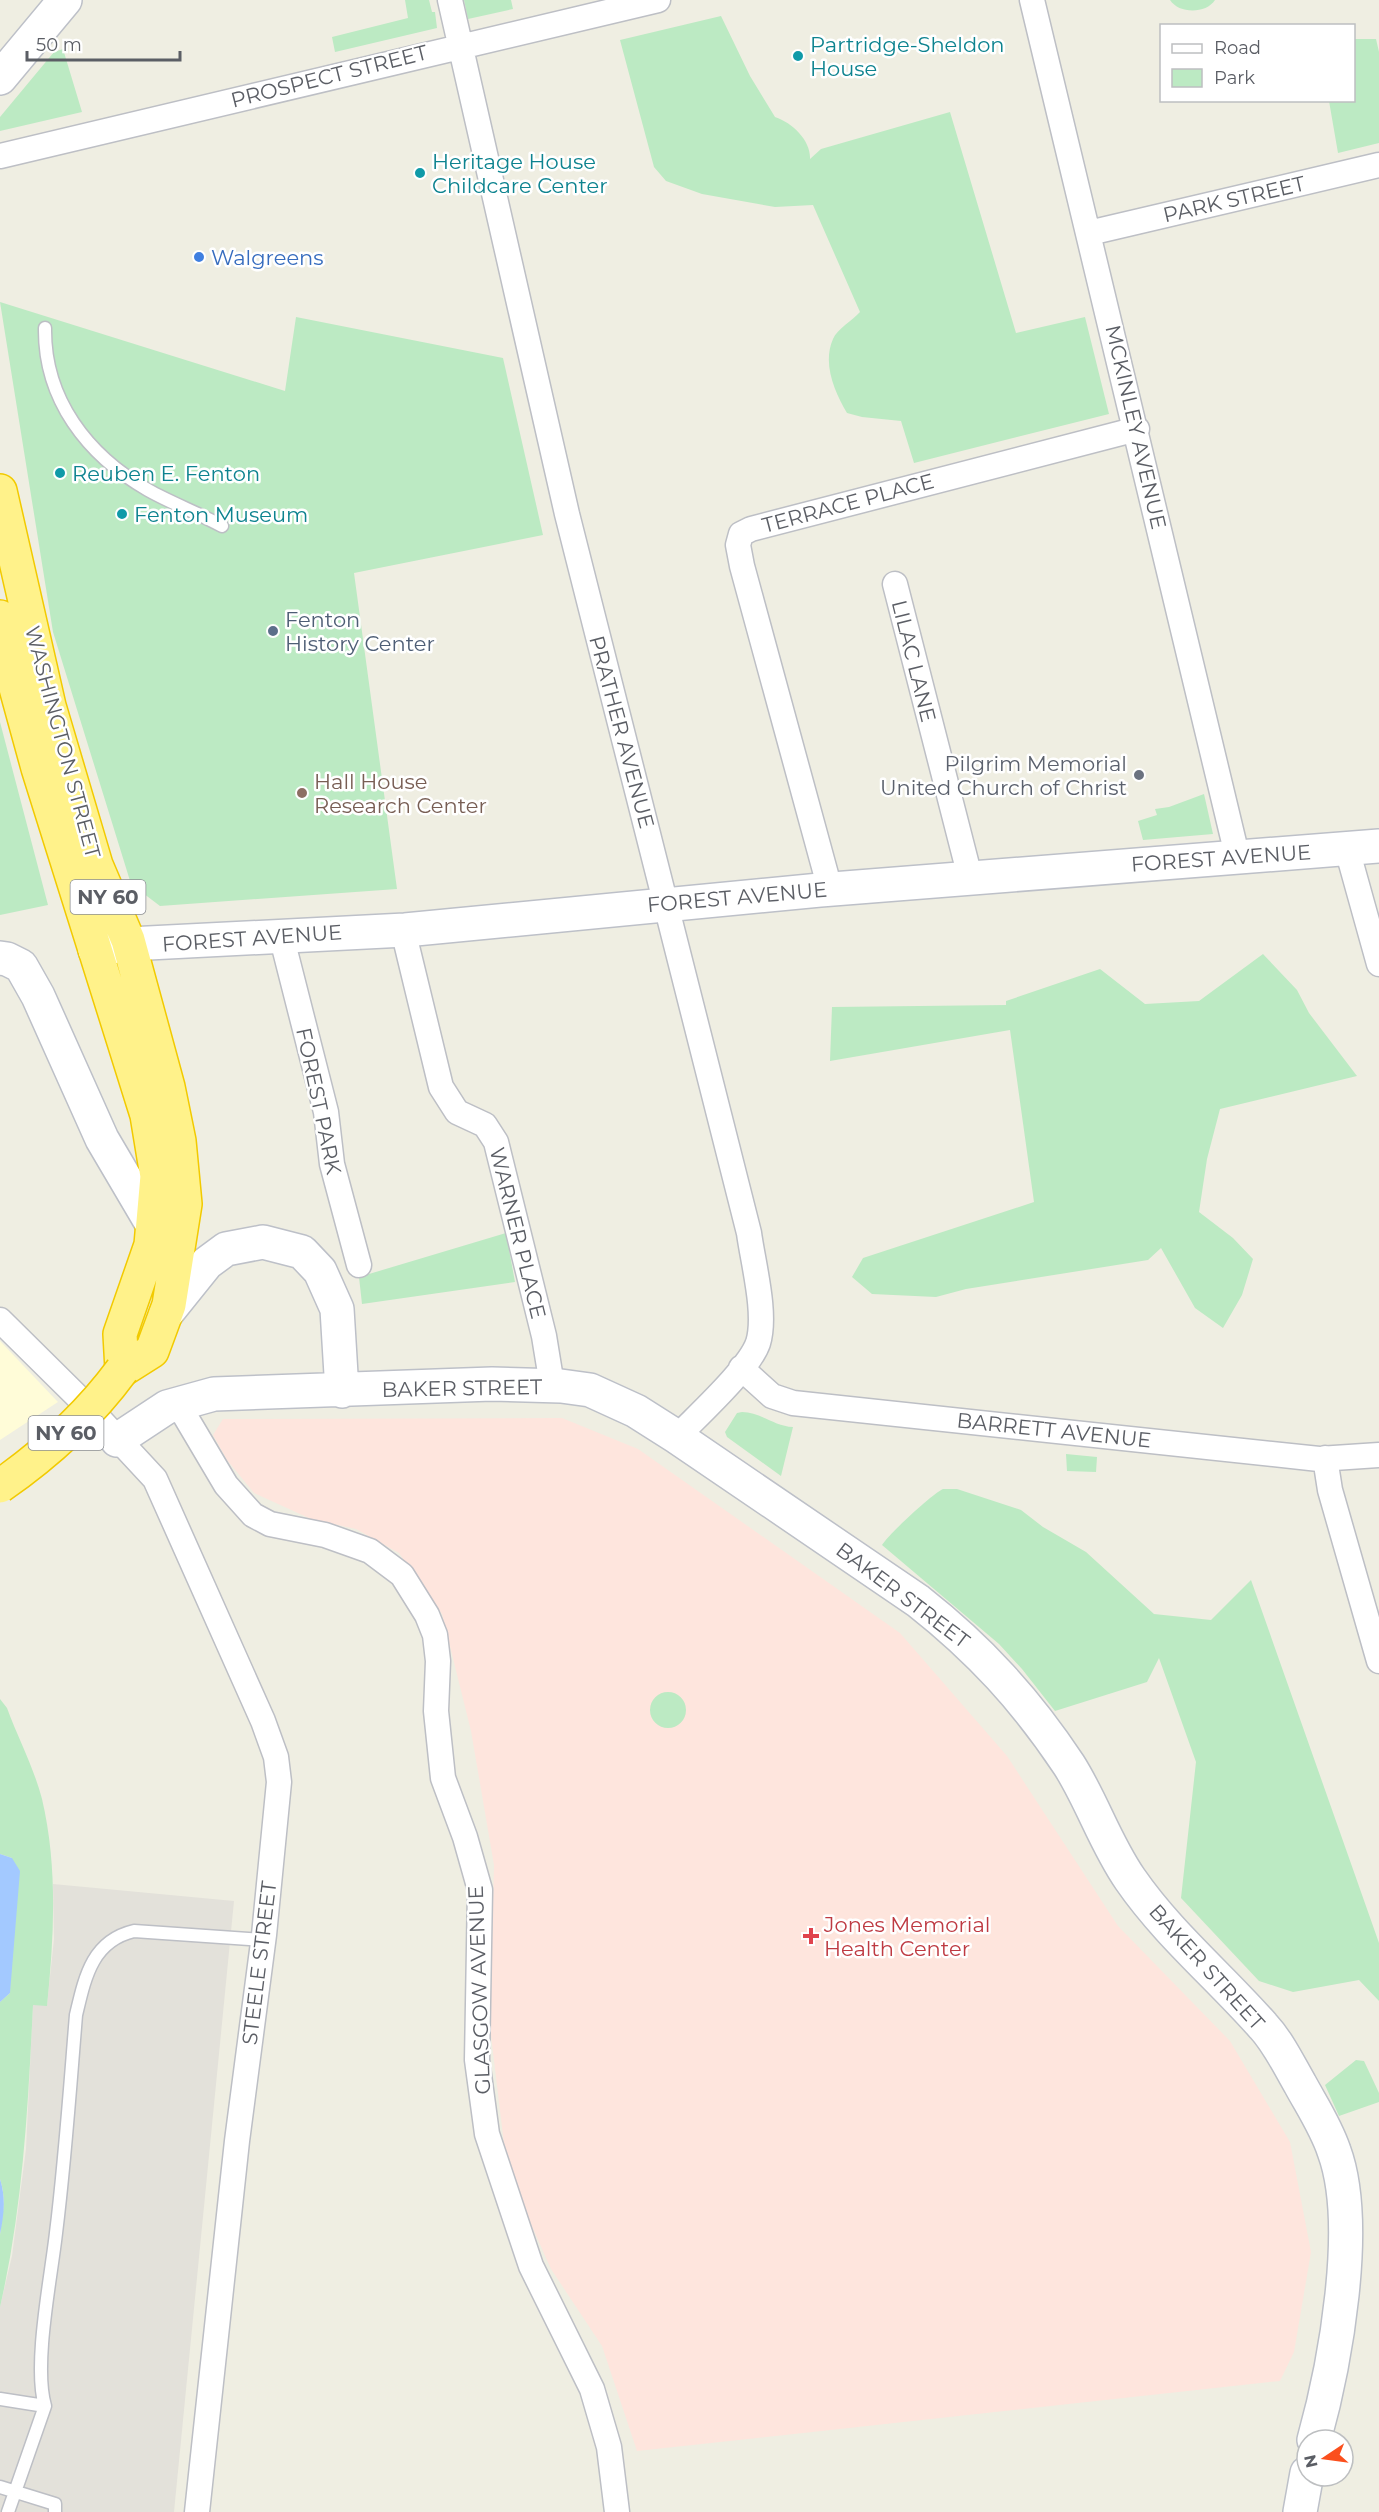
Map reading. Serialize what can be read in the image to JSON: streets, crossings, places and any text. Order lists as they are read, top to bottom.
{
  "streets": {
    "highway": ["WASHINGTON STREET", "NY 60"],
    "street": [
      "PROSPECT STREET",
      "PARK STREET",
      "MCKINLEY AVENUE",
      "TERRACE PLACE",
      "LILAC LANE",
      "PRATHER AVENUE",
      "FOREST AVENUE",
      "FOREST PARK",
      "WARNER PLACE",
      "BAKER STREET",
      "BARRETT AVENUE",
      "STEELE STREET",
      "GLASGOW AVENUE"
    ]
  },
  "crossings": [
    ["PROSPECT STREET", "PRATHER AVENUE"],
    ["PARK STREET", "MCKINLEY AVENUE"],
    ["MCKINLEY AVENUE", "TERRACE PLACE"],
    ["MCKINLEY AVENUE", "FOREST AVENUE"],
    ["TERRACE PLACE", "FOREST AVENUE"],
    ["LILAC LANE", "FOREST AVENUE"],
    ["PRATHER AVENUE", "FOREST AVENUE"],
    ["PRATHER AVENUE", "BAKER STREET"],
    ["PRATHER AVENUE", "BARRETT AVENUE"],
    ["WASHINGTON STREET", "FOREST AVENUE"],
    ["WASHINGTON STREET", "NY 60"],
    ["FOREST AVENUE", "FOREST PARK"],
    ["FOREST AVENUE", "WARNER PLACE"],
    ["WARNER PLACE", "BAKER STREET"],
    ["BAKER STREET", "STEELE STREET"],
    ["BAKER STREET", "GLASGOW AVENUE"]
  ],
  "places": {
    "other": [
      "Partridge-Sheldon House",
      "Heritage House Childcare Center",
      "Walgreens",
      "Reuben E. Fenton",
      "Fenton Museum",
      "Fenton History Center",
      "Pilgrim Memorial United Church of Christ",
      "Hall House Research Center"
    ],
    "health": ["Jones Memorial Health Center"]
  },
  "legend": ["Road", "Park"],
  "scale_bar": "50 m",
  "north": "left"
}
